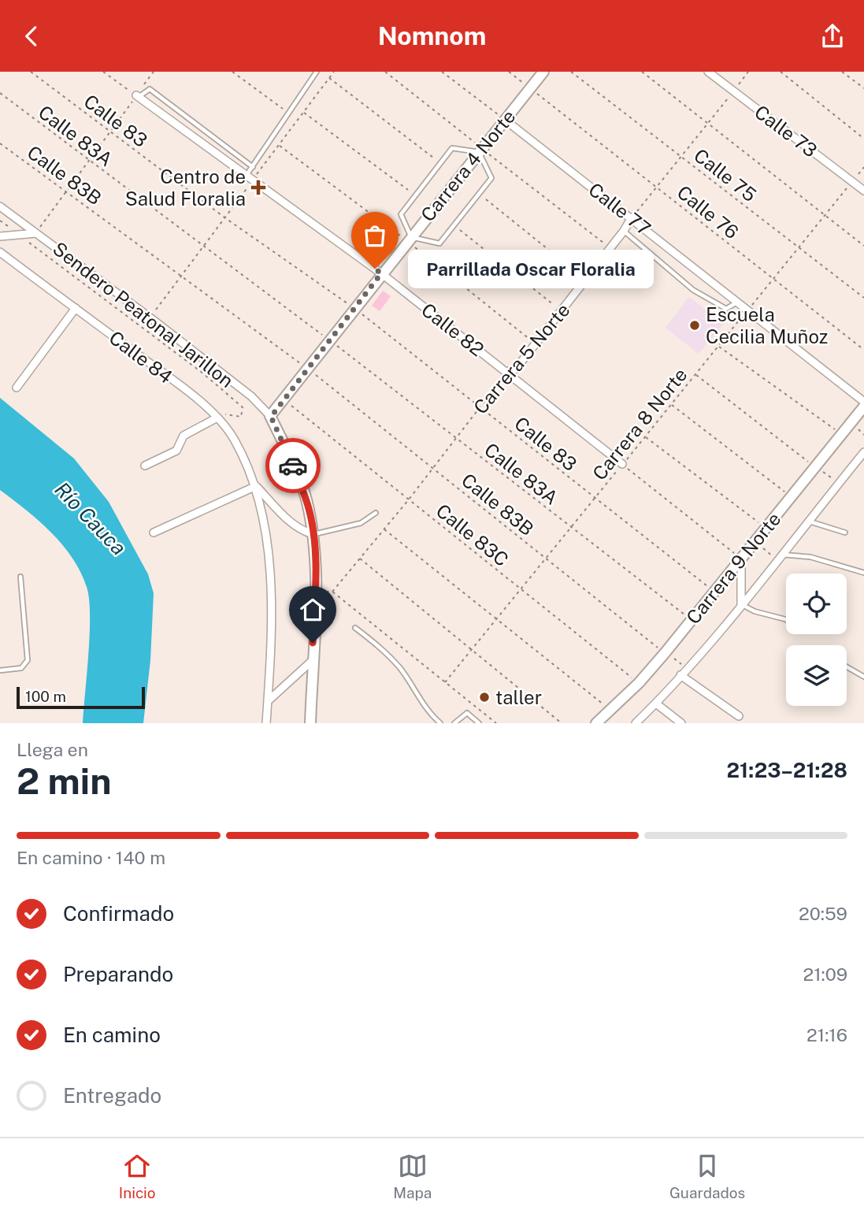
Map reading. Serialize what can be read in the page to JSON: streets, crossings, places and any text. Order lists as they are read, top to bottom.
{
  "streets": {
    "street": [
      "Calle 73",
      "Carrera 4 Norte",
      "Calle 77",
      "Calle 82",
      "Calle 84",
      "Carrera 5 Norte",
      "Carrera 9 Norte"
    ],
    "path": [
      "Calle 83",
      "Calle 83A",
      "Calle 83B",
      "Calle 75",
      "Calle 76",
      "Sendero Peatonal Jarillon",
      "Carrera 8 Norte",
      "Calle 83C"
    ]
  },
  "crossings": [
    ["Calle 83", "Carrera 5 Norte"],
    ["Calle 83", "Carrera 8 Norte"],
    ["Calle 83", "Carrera 9 Norte"],
    ["Calle 73", "Carrera 8 Norte"],
    ["Calle 83A", "Carrera 5 Norte"],
    ["Calle 83A", "Carrera 8 Norte"],
    ["Calle 83A", "Carrera 9 Norte"],
    ["Carrera 4 Norte", "Calle 77"],
    ["Carrera 4 Norte", "Calle 82"],
    ["Carrera 4 Norte", "Calle 84"],
    ["Calle 83B", "Carrera 5 Norte"],
    ["Calle 83B", "Carrera 8 Norte"],
    ["Calle 83B", "Carrera 9 Norte"],
    ["Calle 75", "Carrera 8 Norte"],
    ["Calle 77", "Carrera 5 Norte"],
    ["Calle 77", "Carrera 8 Norte"],
    ["Calle 76", "Carrera 8 Norte"],
    ["Sendero Peatonal Jarillon", "Calle 84"],
    ["Calle 82", "Carrera 5 Norte"],
    ["Calle 82", "Carrera 8 Norte"],
    ["Carrera 5 Norte", "Carrera 8 Norte"],
    ["Carrera 5 Norte", "Calle 83C"],
    ["Carrera 8 Norte", "Calle 83C"],
    ["Calle 83C", "Carrera 9 Norte"]
  ],
  "water": ["Río Cauca"],
  "places": {
    "health": ["Centro de Salud Floralia"],
    "other": ["Parrillada Oscar Floralia", "Escuela Cecilia Muñoz", "taller"]
  },
  "scale_bar": "100 m",
  "page": {
    "header": "Nomnom",
    "bubble": "Parrillada Oscar Floralia",
    "scale": "100 m",
    "heading": ["2 min", "Llega en", "21:23–21:28"],
    "bar": "En camino · 140 m",
    "list": [
      ["Confirmado", "20:59"],
      ["Preparando", "21:09"],
      ["En camino", "21:16"],
      "Entregado"
    ],
    "tabs": ["Inicio", "Mapa", "Guardados"]
  }
}
